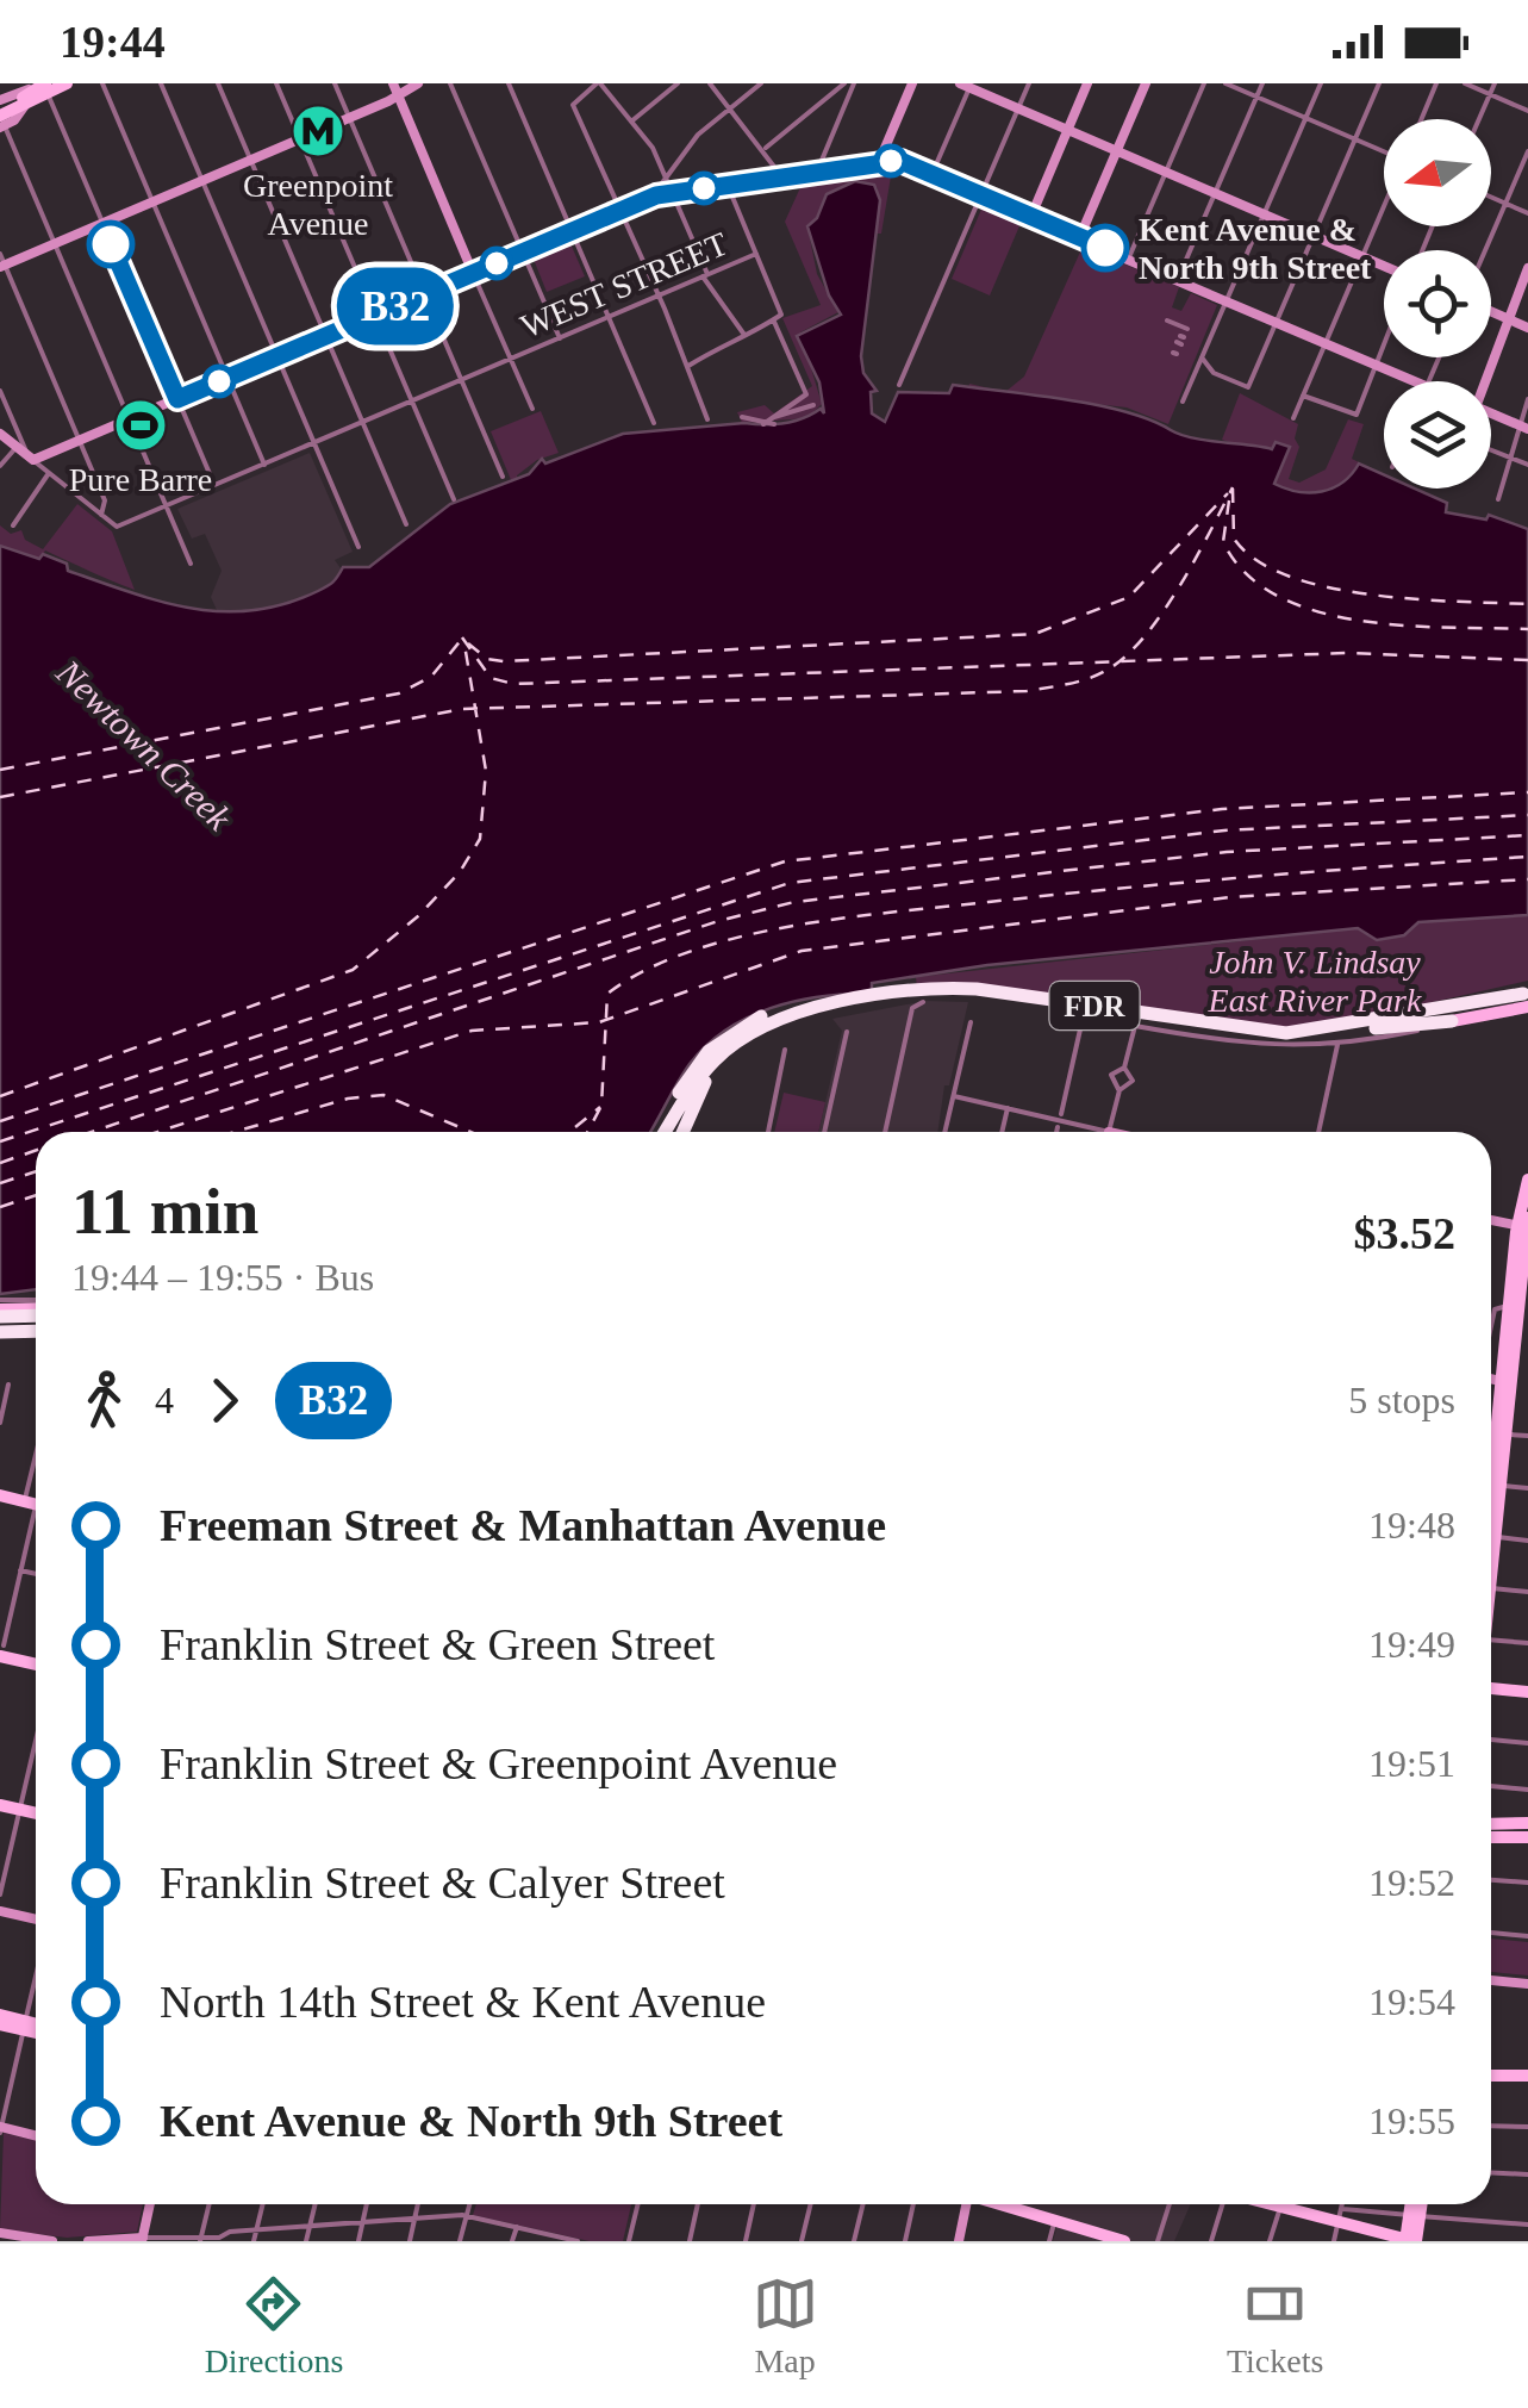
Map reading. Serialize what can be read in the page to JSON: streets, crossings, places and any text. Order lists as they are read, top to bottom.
{
  "streets": {
    "highway": ["FDR"],
    "street": ["WEST STREET"]
  },
  "water": ["Newtown Creek"],
  "parks": ["John V. Lindsay East River Park"],
  "places": {
    "metro station": ["Greenpoint Avenue"],
    "other": ["Kent Avenue & North 9th Street"],
    "sports": ["Pure Barre"]
  },
  "lines": ["bus line B32"],
  "north": "left",
  "page": {
    "status": "19:44",
    "on_map": "B32",
    "heading": ["11 min", "19:44 – 19:55 · Bus", "$3.52"],
    "legs": ["4", "B32", "5 stops"],
    "list": [
      {
        "name": "Freeman Street & Manhattan Avenue",
        "value": "19:48"
      },
      {
        "name": "Franklin Street & Green Street",
        "value": "19:49"
      },
      {
        "name": "Franklin Street & Greenpoint Avenue",
        "value": "19:51"
      },
      {
        "name": "Franklin Street & Calyer Street",
        "value": "19:52"
      },
      {
        "name": "North 14th Street & Kent Avenue",
        "value": "19:54"
      },
      {
        "name": "Kent Avenue & North 9th Street",
        "value": "19:55"
      }
    ],
    "tabs": ["Directions", "Map", "Tickets"]
  }
}
